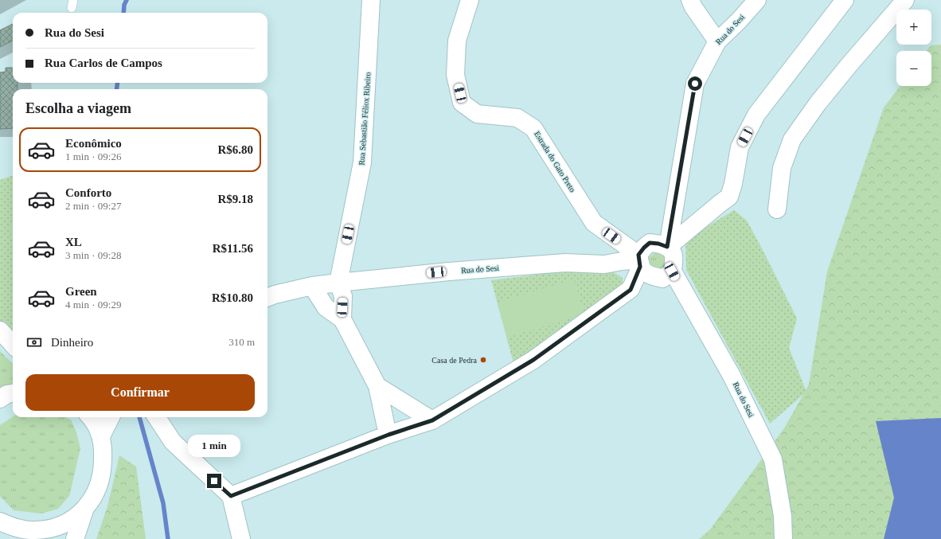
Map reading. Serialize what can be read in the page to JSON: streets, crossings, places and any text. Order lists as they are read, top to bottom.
{
  "streets": {
    "street": ["Rua do Sesi", "Rua Sebastião Féliox Ribeiro", "Estrada do Gato Preto"]
  },
  "crossings": [
    ["Rua do Sesi", "Rua Sebastião Féliox Ribeiro"],
    ["Rua do Sesi", "Estrada do Gato Preto"]
  ],
  "places": ["Casa de Pedra"],
  "page": {
    "map_buttons": ["+", "−"],
    "banner": ["Rua do Sesi", "Rua Carlos de Campos"],
    "heading": "Escolha a viagem",
    "list": [
      {
        "name": "Econômico",
        "note": "1 min · 09:26",
        "value": "R$6.80"
      },
      {
        "name": "Conforto",
        "note": "2 min · 09:27",
        "value": "R$9.18"
      },
      {
        "name": "XL",
        "note": "3 min · 09:28",
        "value": "R$11.56"
      },
      {
        "name": "Green",
        "note": "4 min · 09:29",
        "value": "R$10.80"
      }
    ],
    "pay": ["Dinheiro", "310 m"],
    "buttons": "Confirmar",
    "bubble": "1 min"
  }
}
